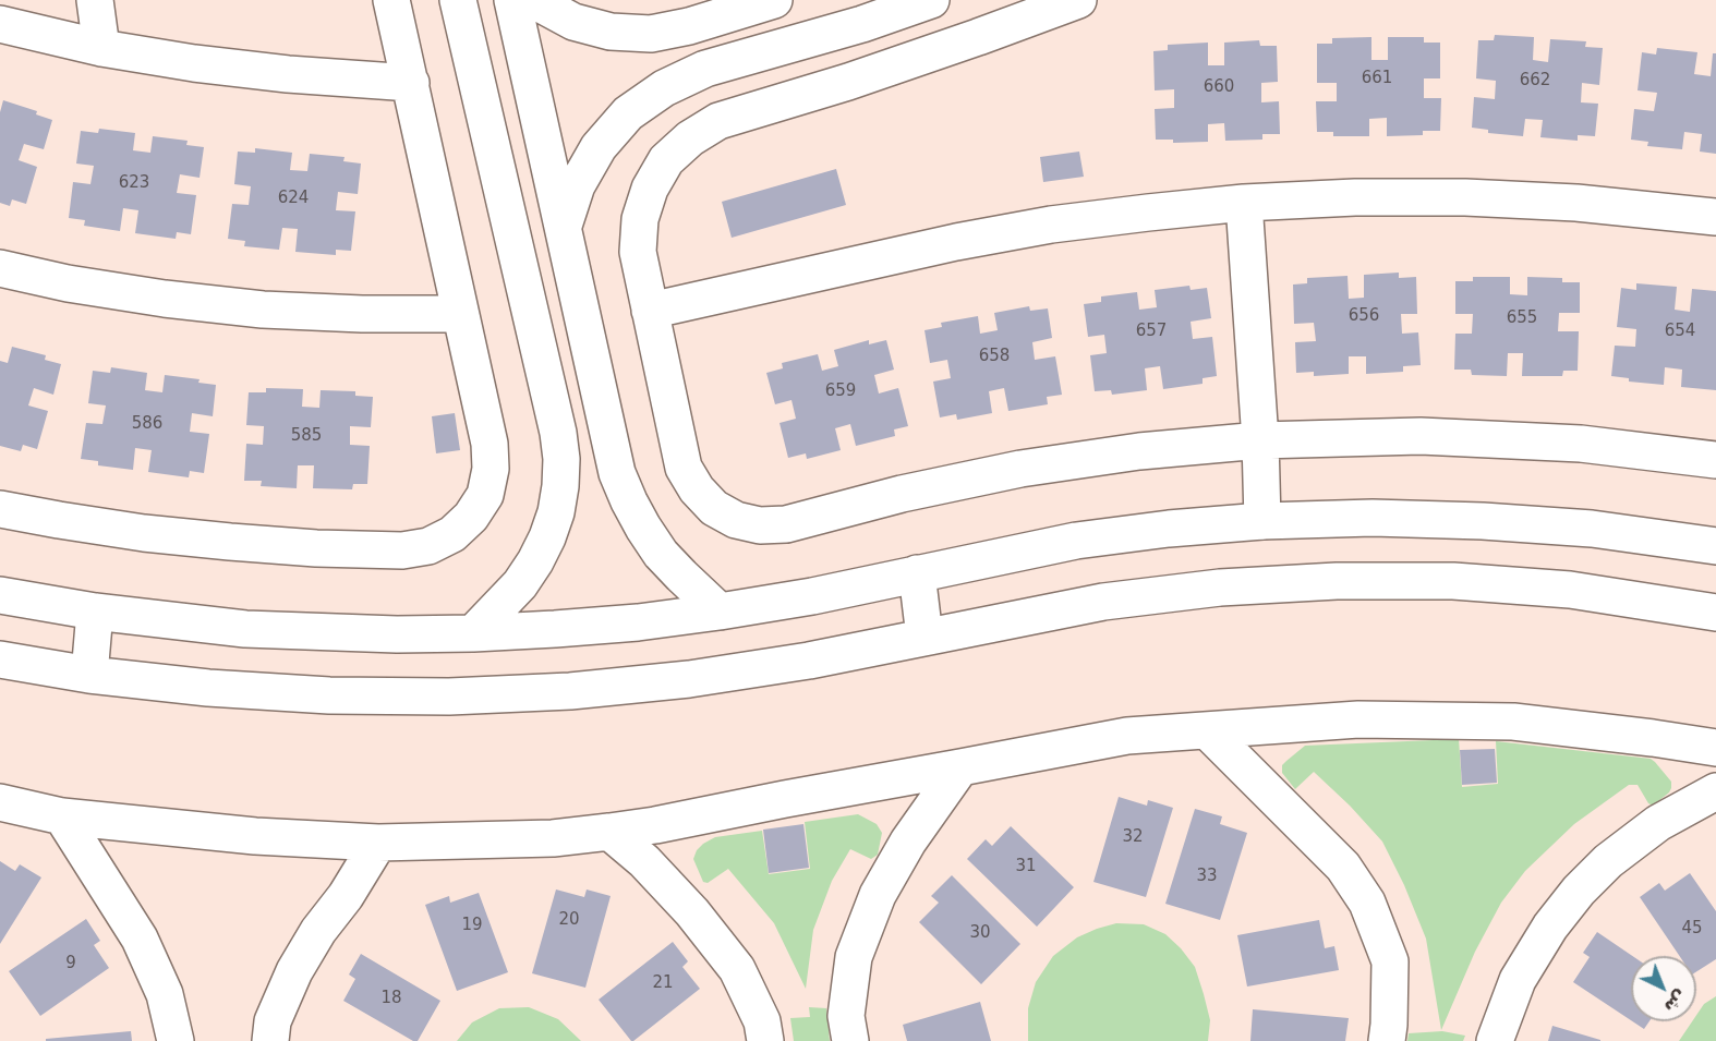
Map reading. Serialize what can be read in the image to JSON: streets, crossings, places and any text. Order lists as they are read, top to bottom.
{
  "house_numbers": [
    "661",
    "662",
    "660",
    "623",
    "624",
    "656",
    "655",
    "657",
    "654",
    "658",
    "659",
    "586",
    "585",
    "32",
    "31",
    "33",
    "20",
    "19",
    "45",
    "30",
    "9",
    "21",
    "18"
  ],
  "north": "bottom right"
}
